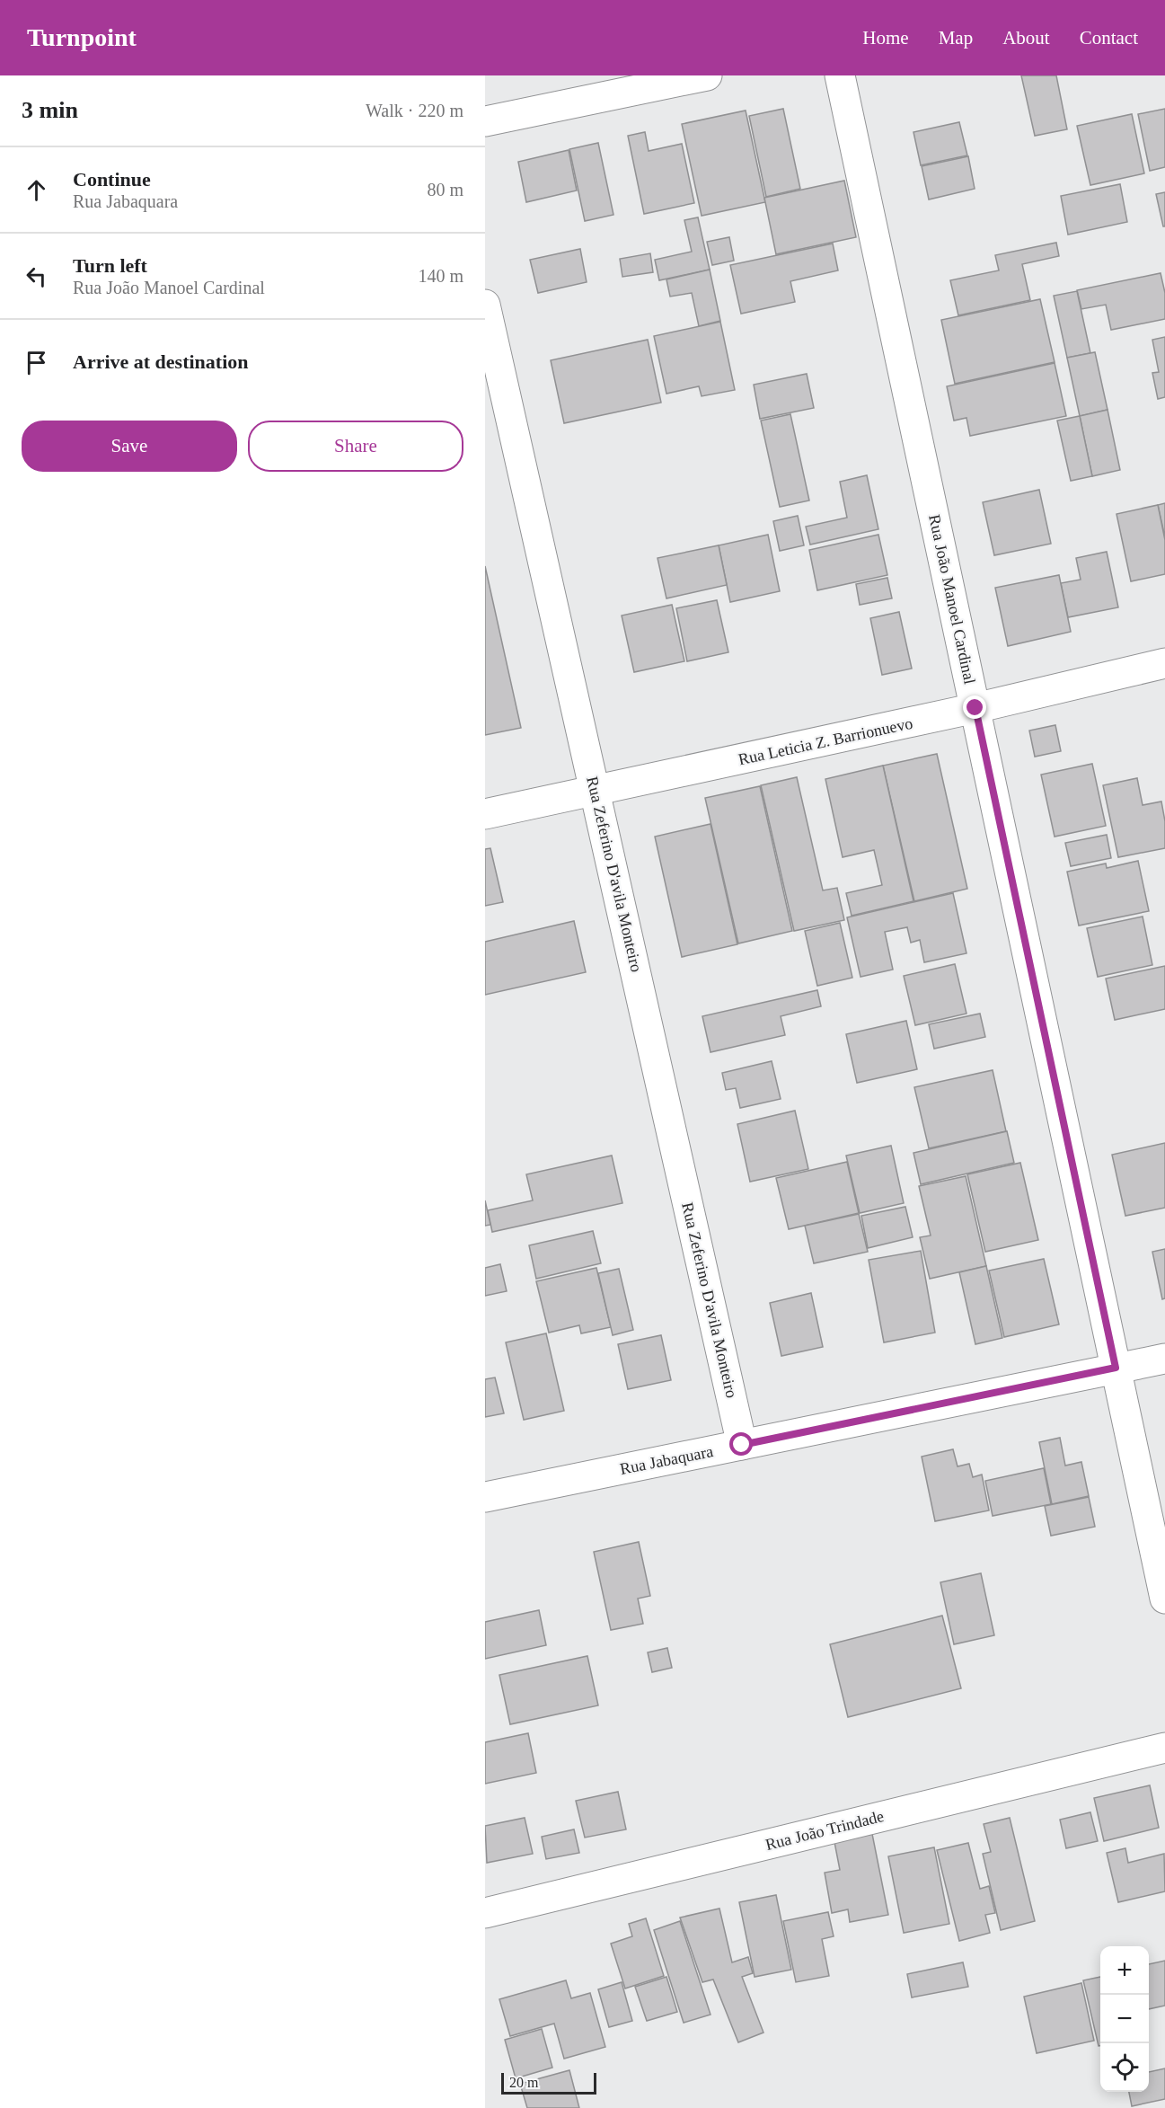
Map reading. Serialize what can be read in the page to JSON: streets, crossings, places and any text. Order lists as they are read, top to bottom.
{
  "streets": {
    "street": [
      "Rua João Manoel Cardinal",
      "Rua Leticia Z. Barrionuevo",
      "Rua Zeferino D'avila Monteiro",
      "Rua Jabaquara",
      "Rua João Trindade"
    ]
  },
  "crossings": [
    ["Rua João Manoel Cardinal", "Rua Leticia Z. Barrionuevo"],
    ["Rua João Manoel Cardinal", "Rua Jabaquara"],
    ["Rua Leticia Z. Barrionuevo", "Rua Zeferino D'avila Monteiro"],
    ["Rua Zeferino D'avila Monteiro", "Rua Jabaquara"]
  ],
  "scale_bar": "20 m",
  "page": {
    "header": "Turnpoint",
    "nav": [
      "Home",
      "Map",
      "About",
      "Contact"
    ],
    "heading": ["3 min", "Walk · 220 m"],
    "list": [
      ["Continue", "Rua Jabaquara", "80 m"],
      ["Turn left", "Rua João Manoel Cardinal", "140 m"],
      "Arrive at destination"
    ],
    "buttons": ["Save", "Share"],
    "map_buttons": ["+", "−"],
    "scale": "20 m"
  }
}
